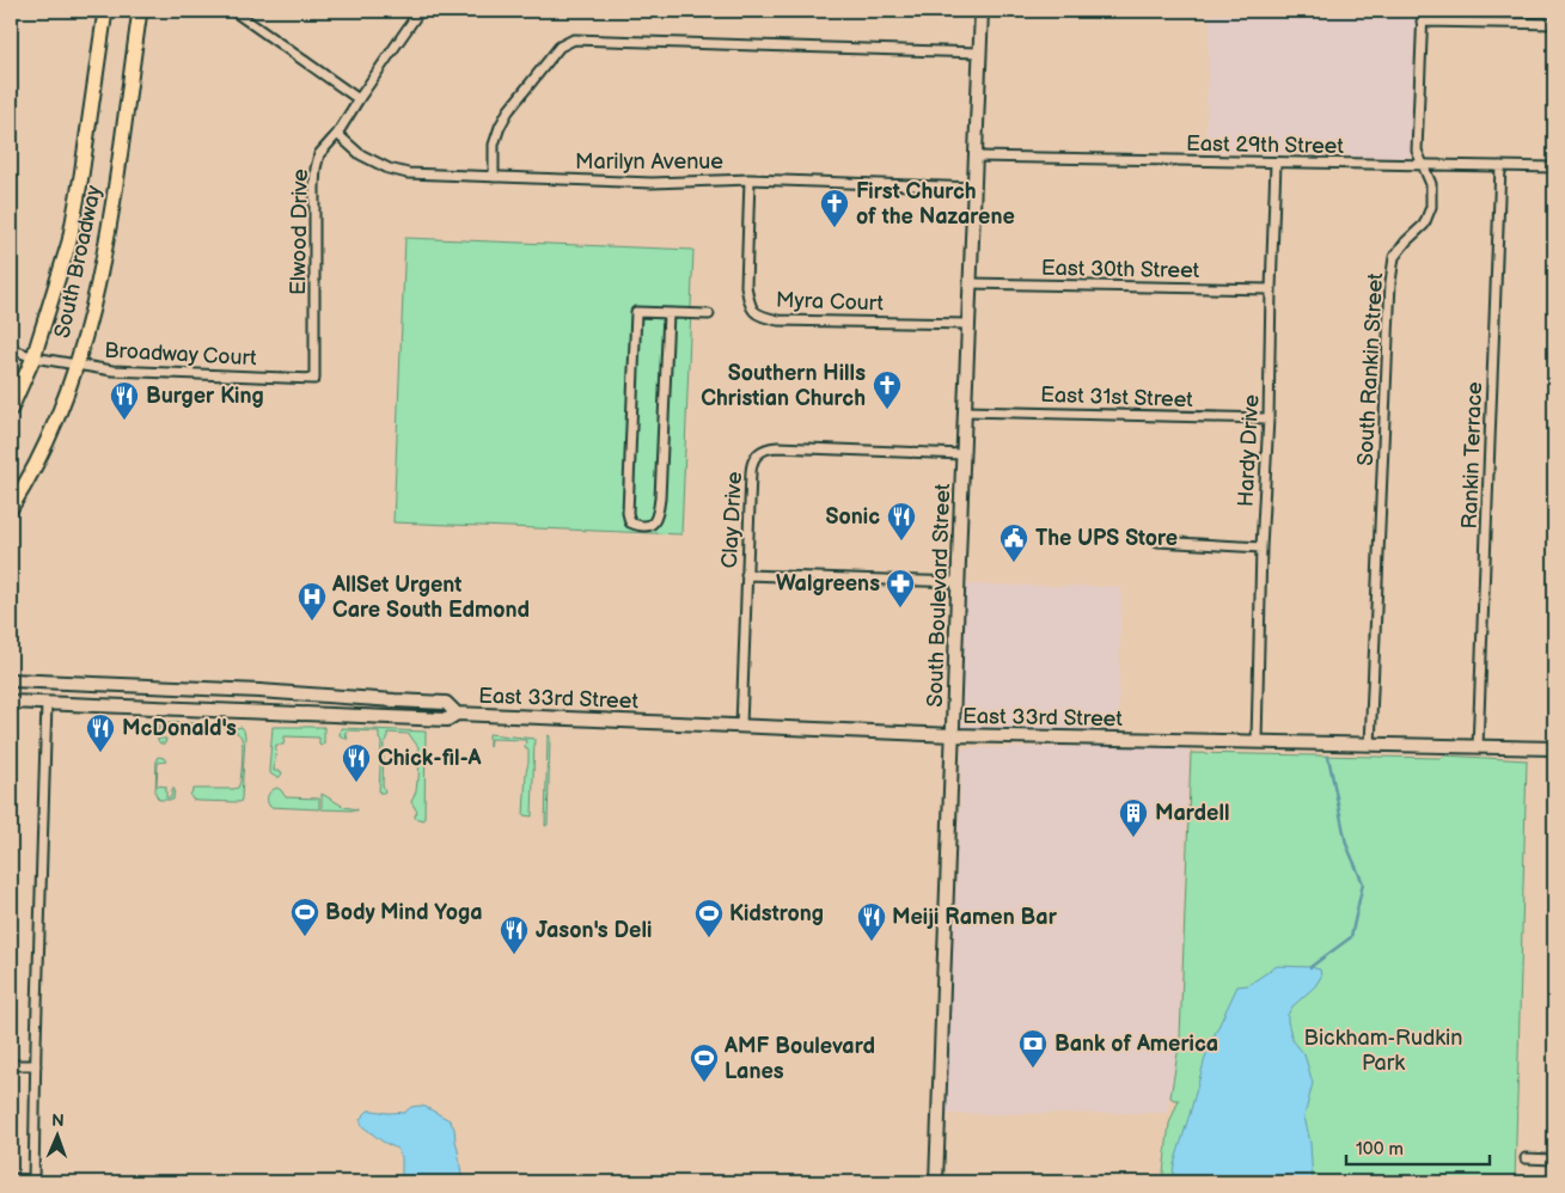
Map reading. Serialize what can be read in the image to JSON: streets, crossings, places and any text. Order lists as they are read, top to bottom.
{
  "streets": {
    "main road": ["South Broadway", "South Boulevard Street", "East 33rd Street"],
    "street": [
      "East 29th Street",
      "Marilyn Avenue",
      "Elwood Drive",
      "East 30th Street",
      "Myra Court",
      "Broadway Court",
      "South Rankin Street",
      "East 31st Street",
      "Hardy Drive",
      "Rankin Terrace",
      "Clay Drive"
    ]
  },
  "crossings": [
    ["East 29th Street", "South Rankin Street"],
    ["East 29th Street", "Hardy Drive"],
    ["East 29th Street", "Rankin Terrace"],
    ["East 29th Street", "South Boulevard Street"],
    ["Marilyn Avenue", "Elwood Drive"],
    ["Marilyn Avenue", "Myra Court"],
    ["Marilyn Avenue", "South Boulevard Street"],
    ["Elwood Drive", "Broadway Court"],
    ["South Broadway", "Broadway Court"],
    ["East 30th Street", "Hardy Drive"],
    ["East 30th Street", "South Boulevard Street"],
    ["Myra Court", "South Boulevard Street"],
    ["South Rankin Street", "East 33rd Street"],
    ["East 31st Street", "Hardy Drive"],
    ["East 31st Street", "South Boulevard Street"],
    ["Hardy Drive", "East 33rd Street"],
    ["Rankin Terrace", "East 33rd Street"],
    ["Clay Drive", "South Boulevard Street"],
    ["Clay Drive", "East 33rd Street"],
    ["South Boulevard Street", "East 33rd Street"]
  ],
  "parks": ["Bickham-Rudkin Park"],
  "places": {
    "church": ["First Church of the Nazarene", "Southern Hills Christian Church"],
    "restaurant": [
      "Burger King",
      "Sonic",
      "McDonald's",
      "Chick-fil-A",
      "Meiji Ramen Bar",
      "Jason's Deli"
    ],
    "public building": ["The UPS Store"],
    "pharmacy": ["Walgreens"],
    "hospital": ["AllSet Urgent Care South Edmond"],
    "building": ["Mardell"],
    "sports": ["Body Mind Yoga", "Kidstrong", "AMF Boulevard Lanes"],
    "bank": ["Bank of America"]
  },
  "scale_bar": "100 m",
  "north": "top"
}
